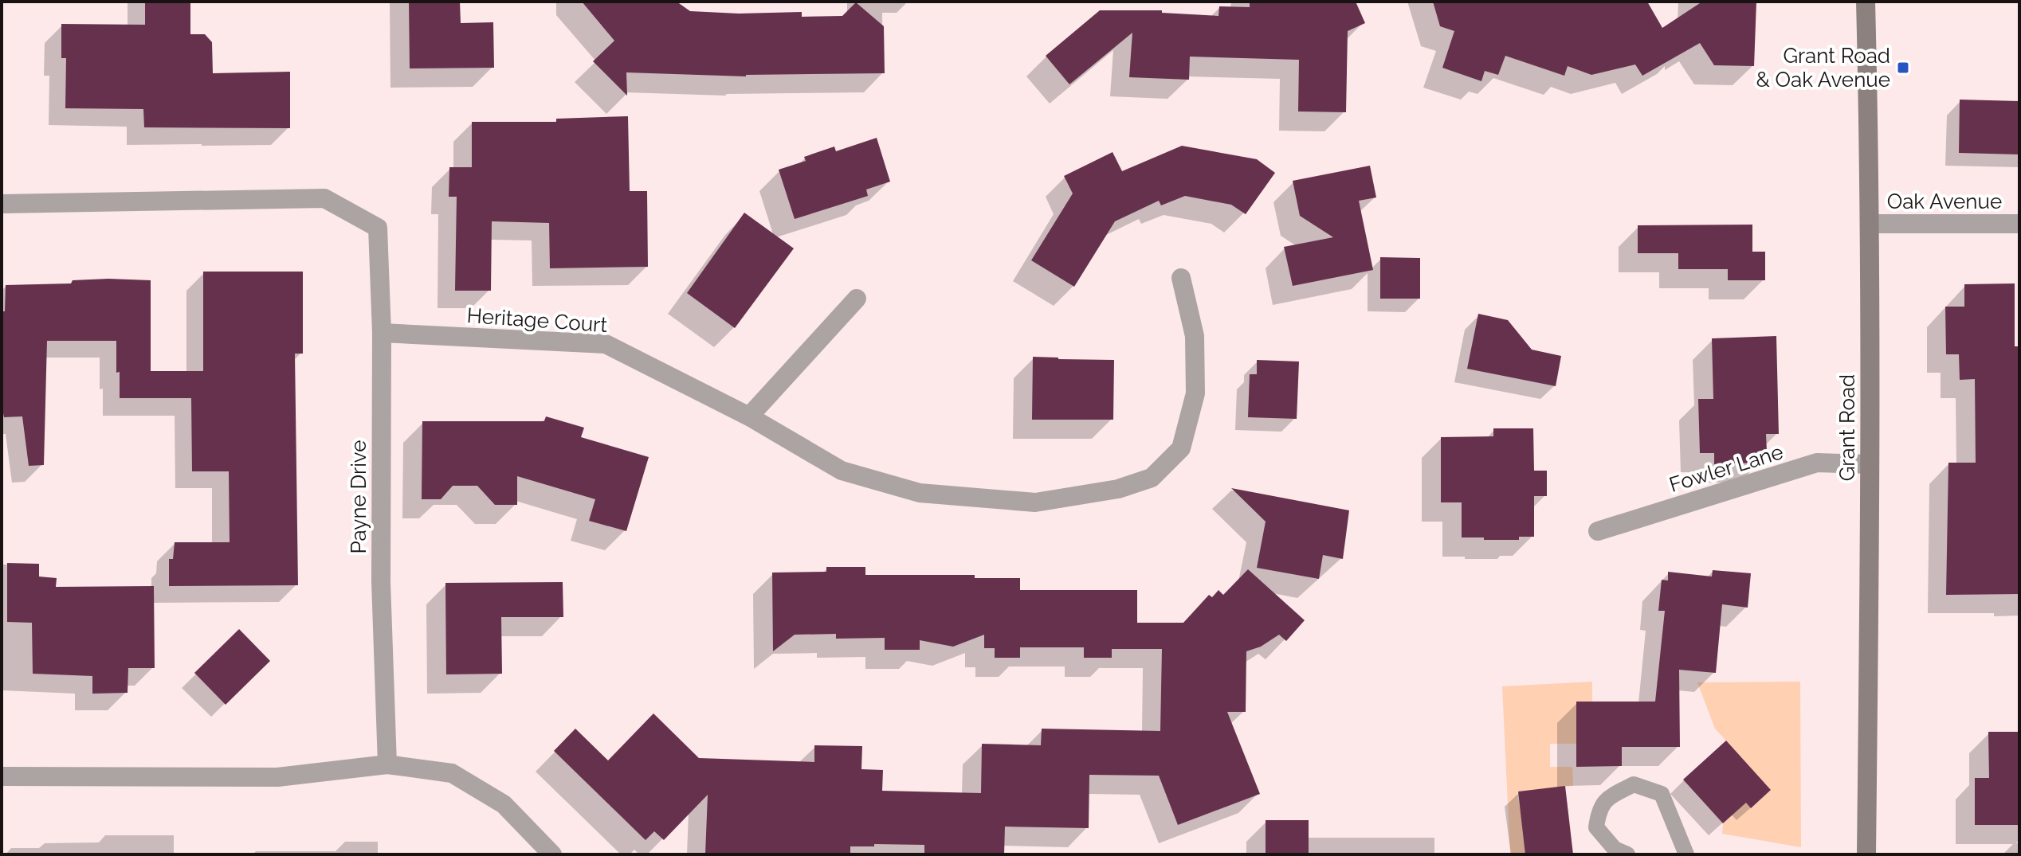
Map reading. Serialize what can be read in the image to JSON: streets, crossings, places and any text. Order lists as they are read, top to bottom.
{
  "streets": {
    "main road": ["Grant Road"],
    "street": [
      "Oak Avenue",
      "Heritage Court",
      "Fowler Lane",
      "Payne Drive"
    ]
  },
  "crossings": [
    ["Oak Avenue", "Grant Road"],
    ["Heritage Court", "Payne Drive"],
    ["Grant Road", "Fowler Lane"]
  ],
  "places": {
    "transit": ["Grant Road & Oak Avenue"]
  }
}
